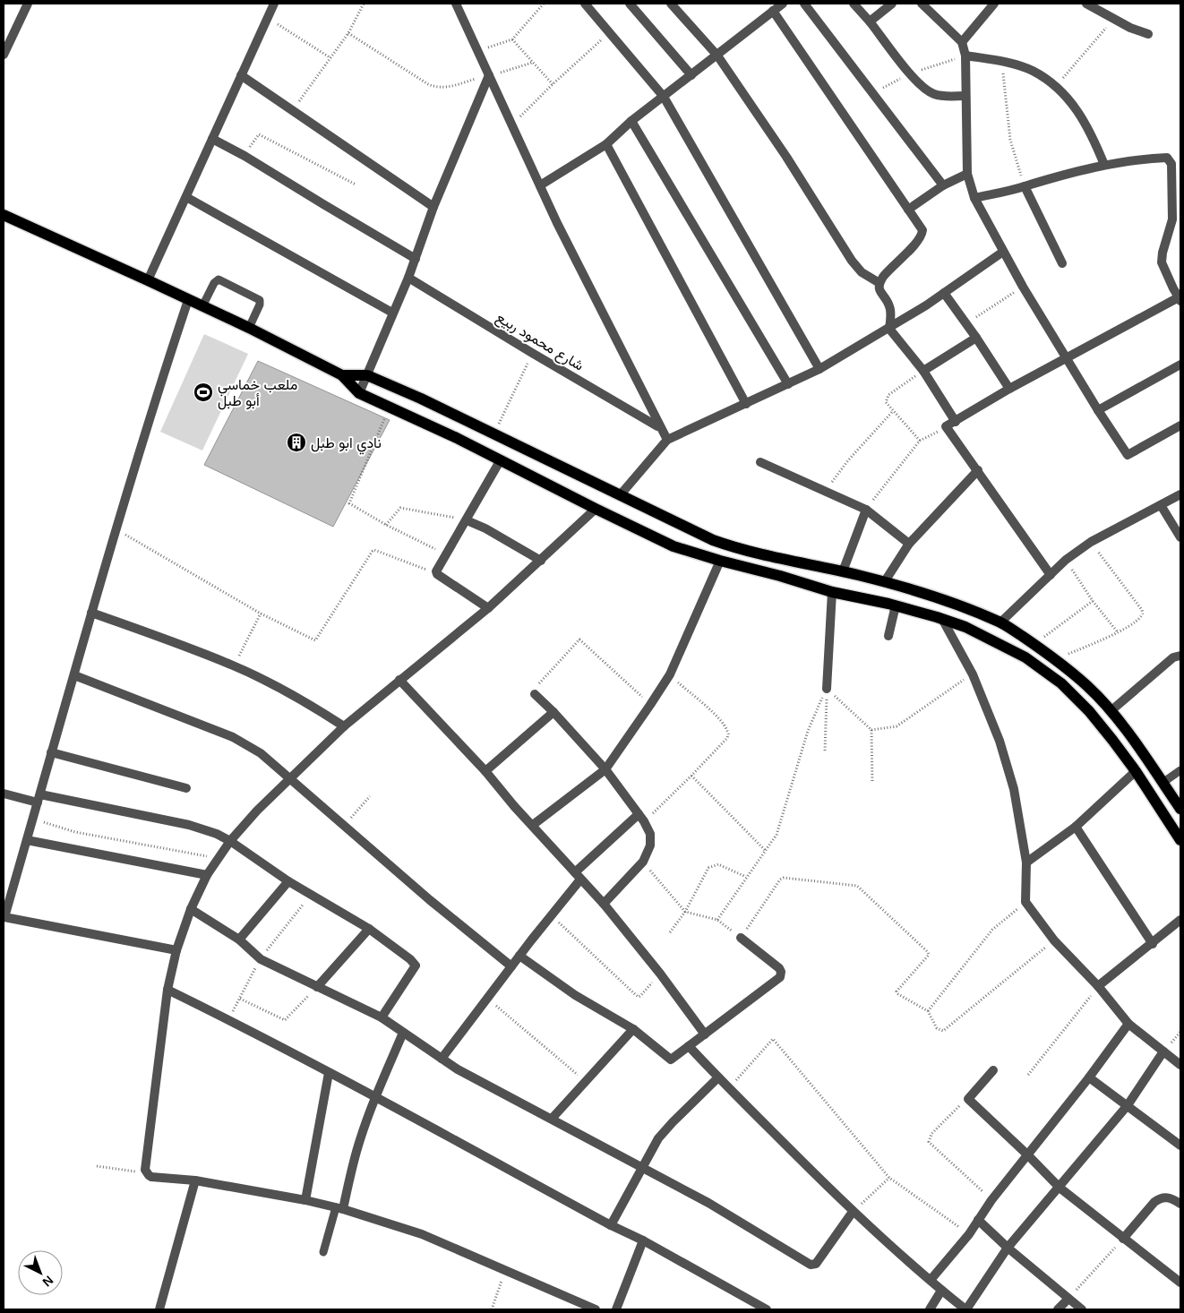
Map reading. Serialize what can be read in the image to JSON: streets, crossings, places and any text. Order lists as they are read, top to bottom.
{
  "streets": {
    "street": ["شارع محمود ربيع"]
  },
  "places": {
    "sports": ["ملعب خماسي أبو طبل"],
    "building": ["نادي ابو طبل"]
  },
  "north": "bottom right"
}
